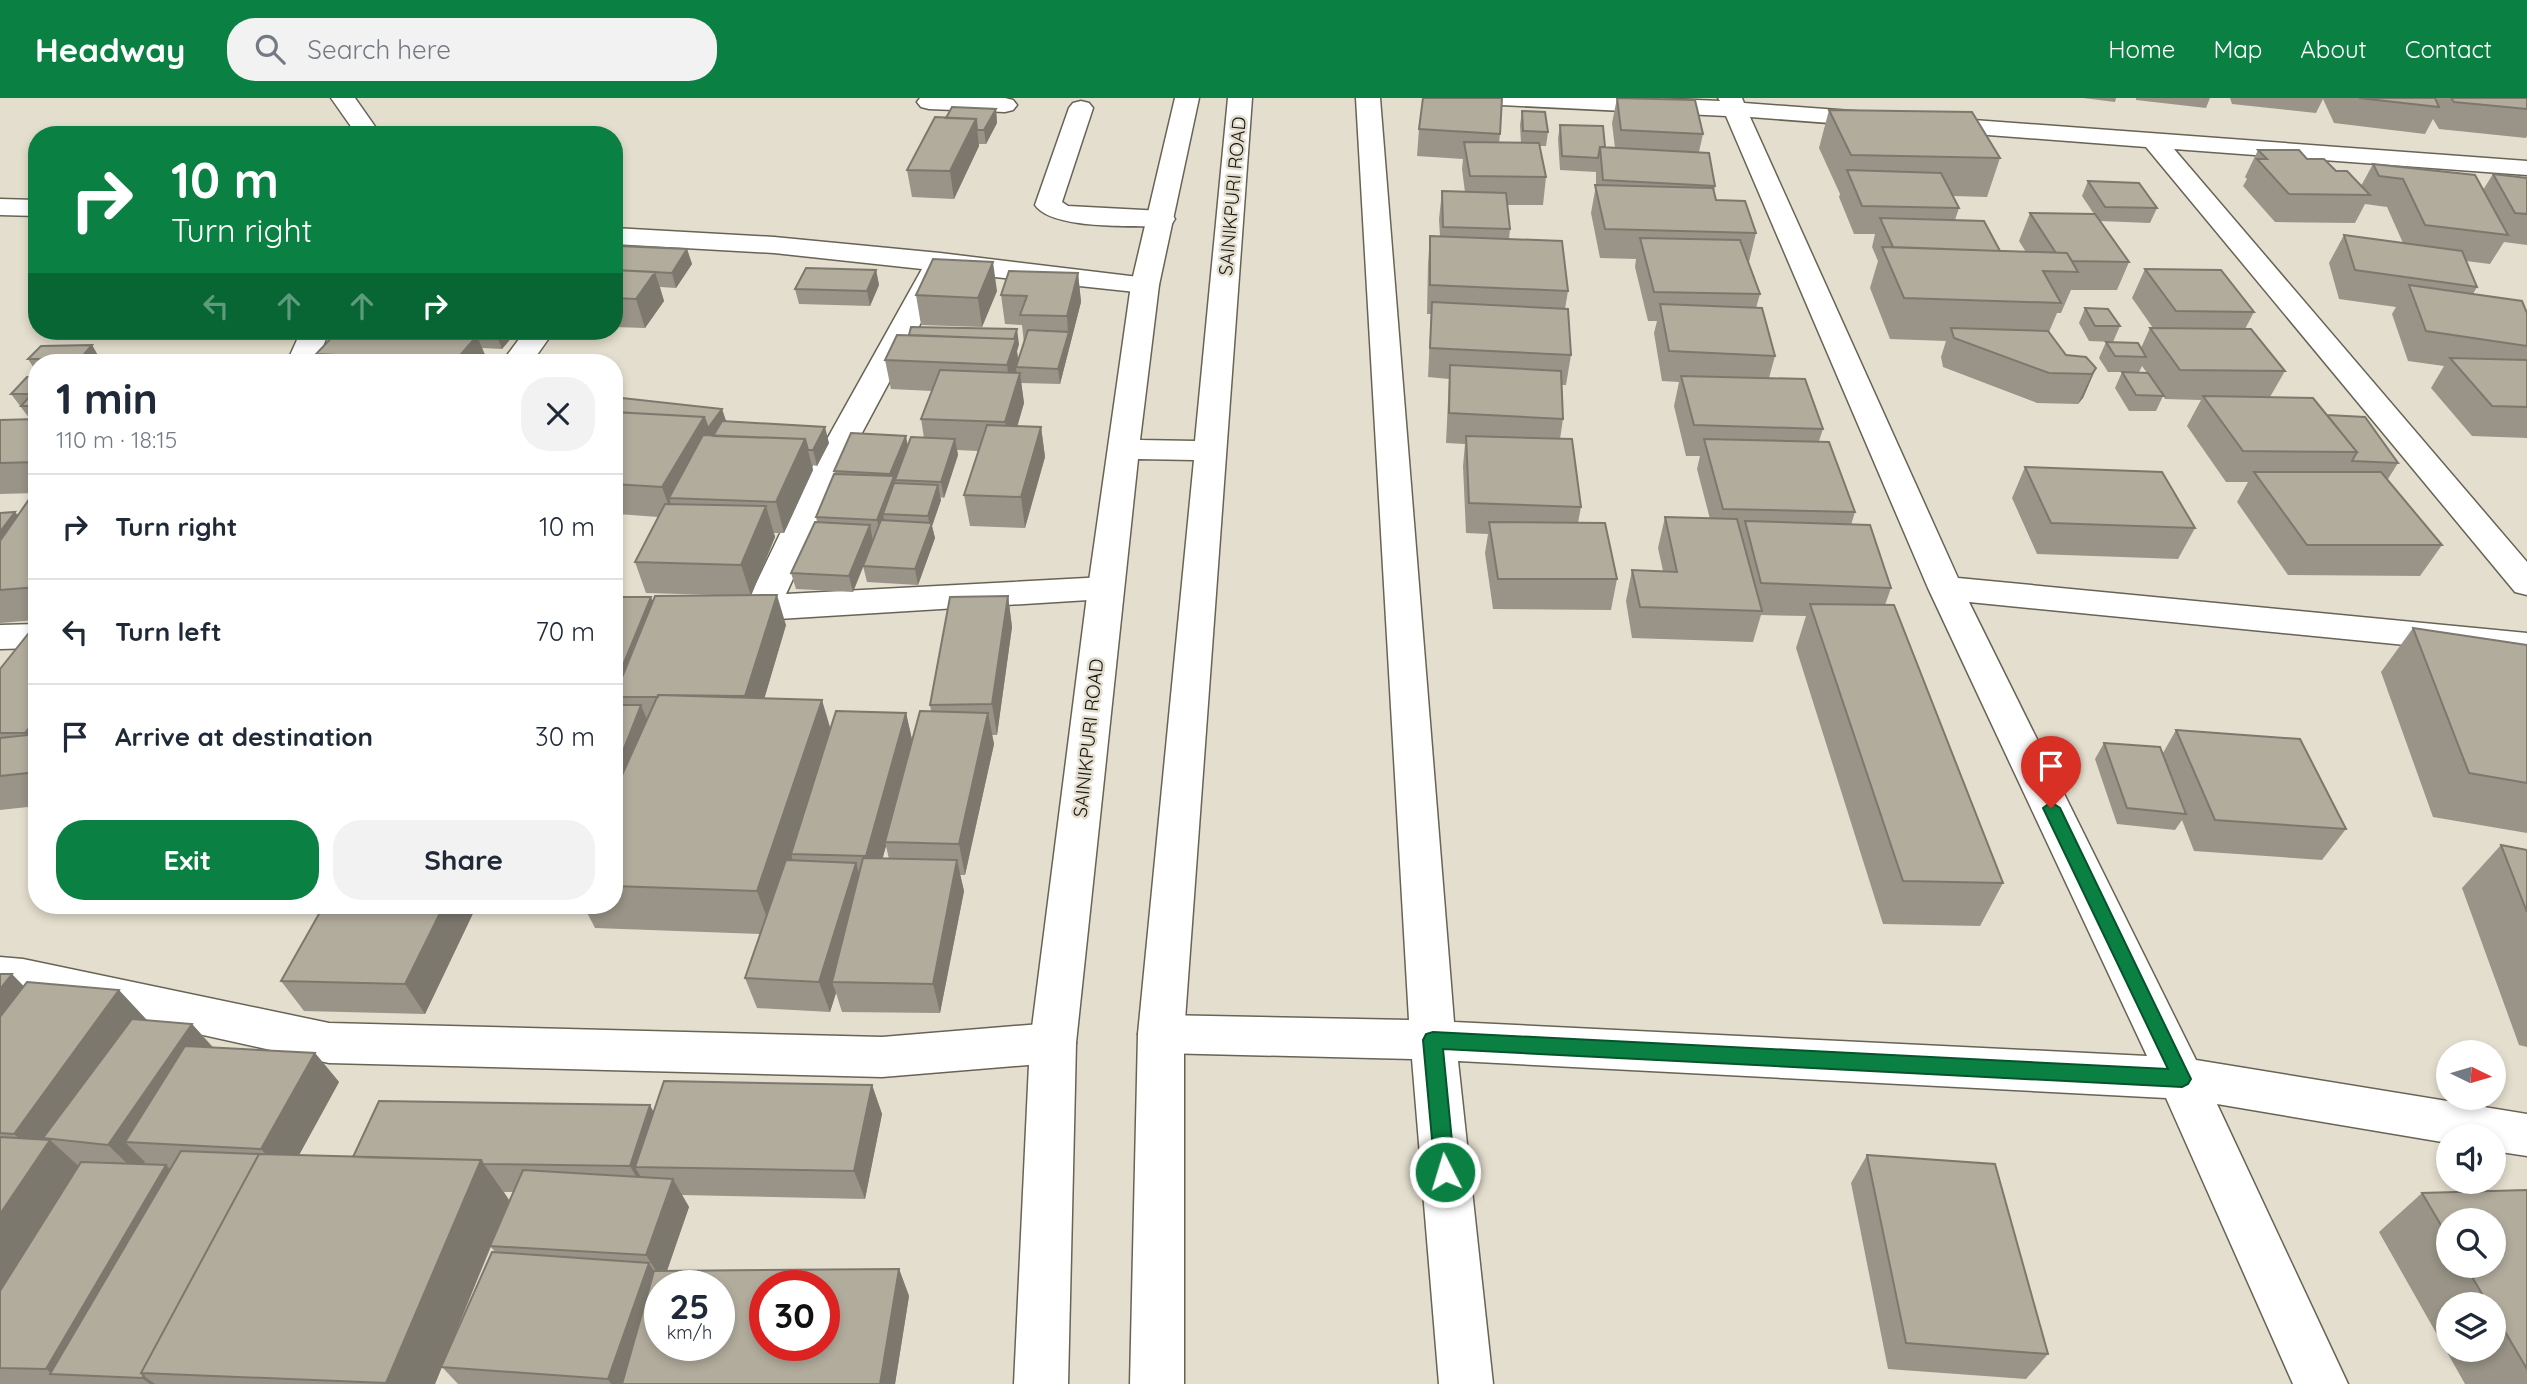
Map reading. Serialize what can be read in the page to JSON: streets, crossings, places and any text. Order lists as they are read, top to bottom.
{
  "streets": {
    "street": ["SAINIKPURI ROAD"]
  },
  "north": "right",
  "page": {
    "header": "Headway",
    "search": "Search here",
    "nav": [
      "Home",
      "Map",
      "About",
      "Contact"
    ],
    "turn": ["10 m", "Turn right"],
    "heading": ["1 min", "110 m · 18:15"],
    "list": [
      {
        "name": "Turn right",
        "value": "10 m"
      },
      {
        "name": "Turn left",
        "value": "70 m"
      },
      {
        "name": "Arrive at destination",
        "value": "30 m"
      }
    ],
    "buttons": ["Exit", "Share"],
    "speed": "25 km/h",
    "limit": "30"
  }
}
